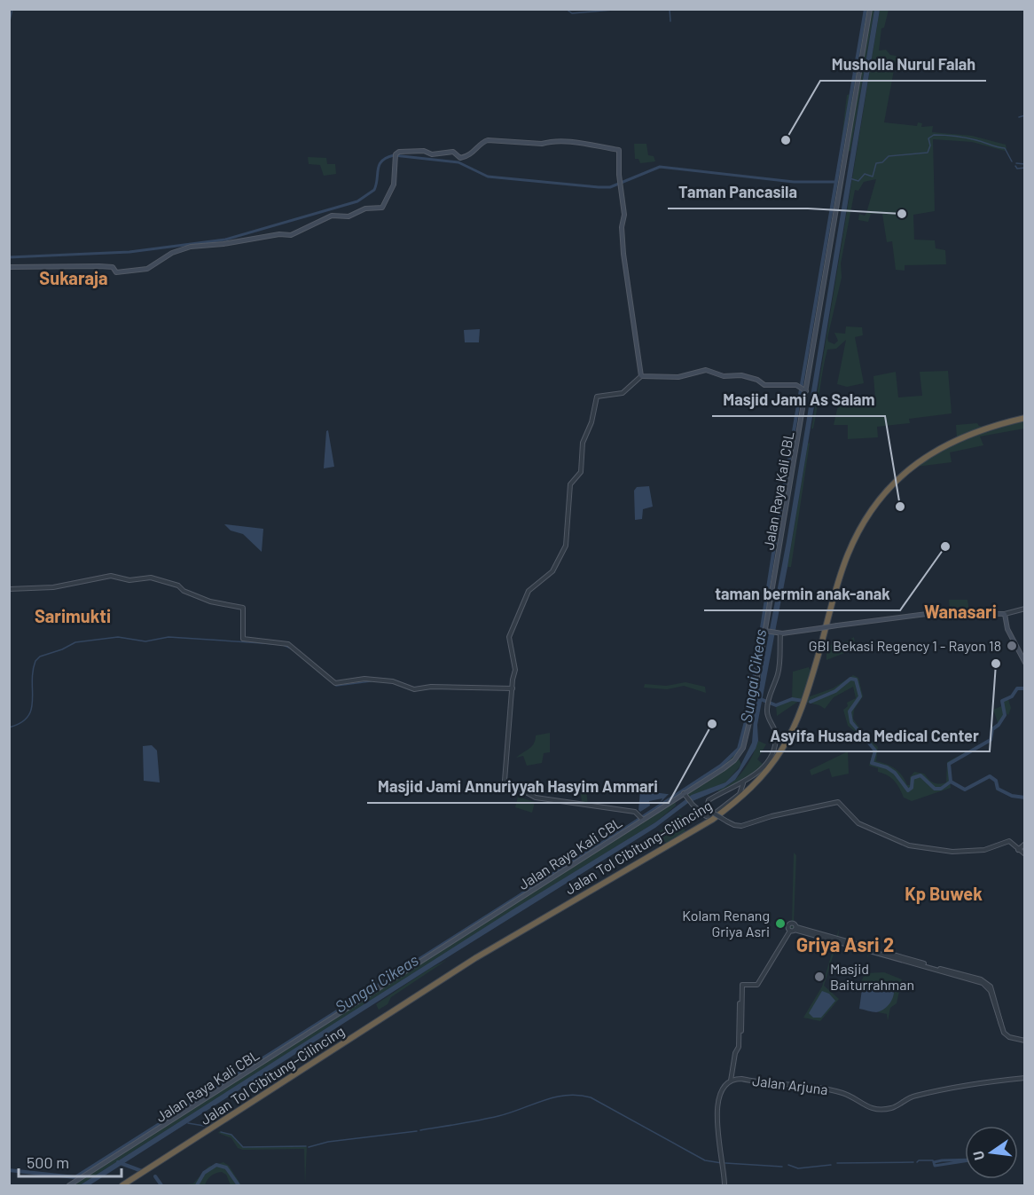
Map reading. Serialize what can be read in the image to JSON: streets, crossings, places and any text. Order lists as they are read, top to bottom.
{
  "streets": {
    "highway": ["Jalan Tol Cibitung–Cilincing"],
    "main road": ["Jalan Raya Kali CBL"],
    "street": ["Jalan Arjuna"]
  },
  "districts": [
    "Sukaraja",
    "Wanasari",
    "Sarimukti",
    "Kp Buwek",
    "Griya Asri 2"
  ],
  "water": ["Sungai Cikeas"],
  "places": [
    "Musholla Nurul Falah",
    "Taman Pancasila",
    "Masjid Jami As Salam",
    "taman bermin anak-anak",
    "GBI Bekasi Regency 1 - Rayon 18",
    "Asyifa Husada Medical Center",
    "Masjid Jami Annuriyyah Hasyim Ammari",
    "Kolam Renang Griya Asri",
    "Masjid Baiturrahman"
  ],
  "scale_bar": "500 m",
  "north": "left"
}
